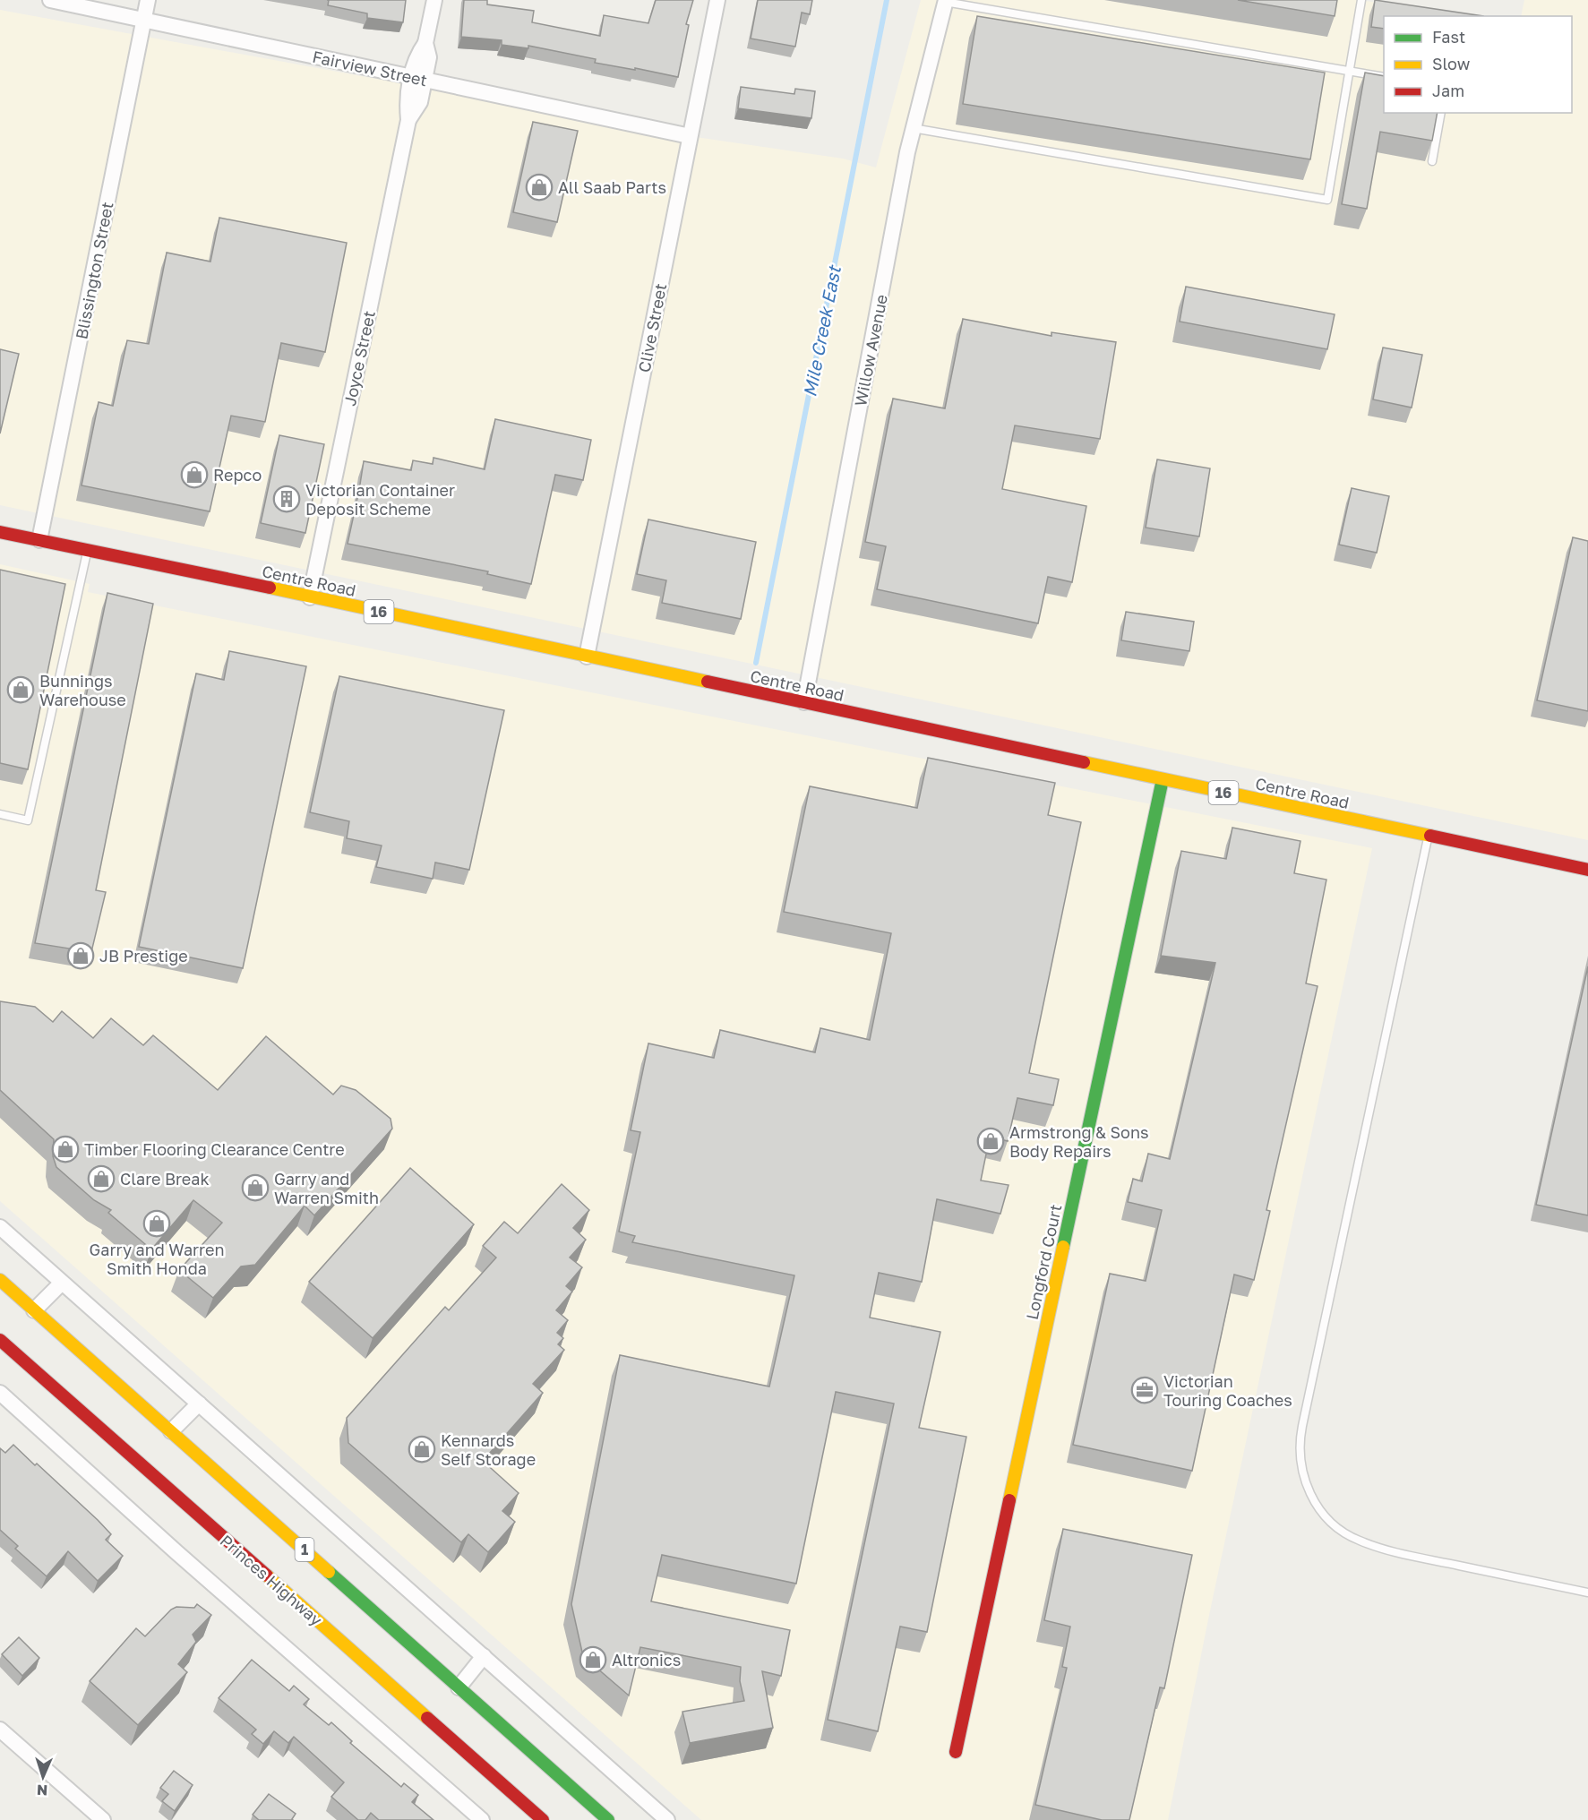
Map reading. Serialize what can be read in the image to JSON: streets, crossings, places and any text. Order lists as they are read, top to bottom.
{
  "streets": {
    "main road": [
      "Centre Road",
      "16",
      "Longford Court",
      "1",
      "Princes Highway"
    ],
    "street": [
      "Fairview Street",
      "Blissington Street",
      "Clive Street",
      "Willow Avenue",
      "Joyce Street"
    ]
  },
  "crossings": [
    ["Fairview Street", "Blissington Street"],
    ["Fairview Street", "Clive Street"],
    ["Fairview Street", "Joyce Street"],
    ["Blissington Street", "Centre Road"],
    ["Clive Street", "Centre Road"],
    ["Willow Avenue", "Centre Road"],
    ["Joyce Street", "Centre Road"],
    ["Centre Road", "Longford Court"]
  ],
  "water": ["Mile Creek East"],
  "places": {
    "shop": [
      "All Saab Parts",
      "Repco",
      "Bunnings Warehouse",
      "JB Prestige",
      "Armstrong & Sons Body Repairs",
      "Timber Flooring Clearance Centre",
      "Clare Break",
      "Garry and Warren Smith",
      "Garry and Warren Smith Honda",
      "Kennards Self Storage",
      "Altronics"
    ],
    "building": ["Victorian Container Deposit Scheme"],
    "office": ["Victorian Touring Coaches"]
  },
  "legend": ["Fast", "Slow", "Jam"],
  "north": "bottom"
}
